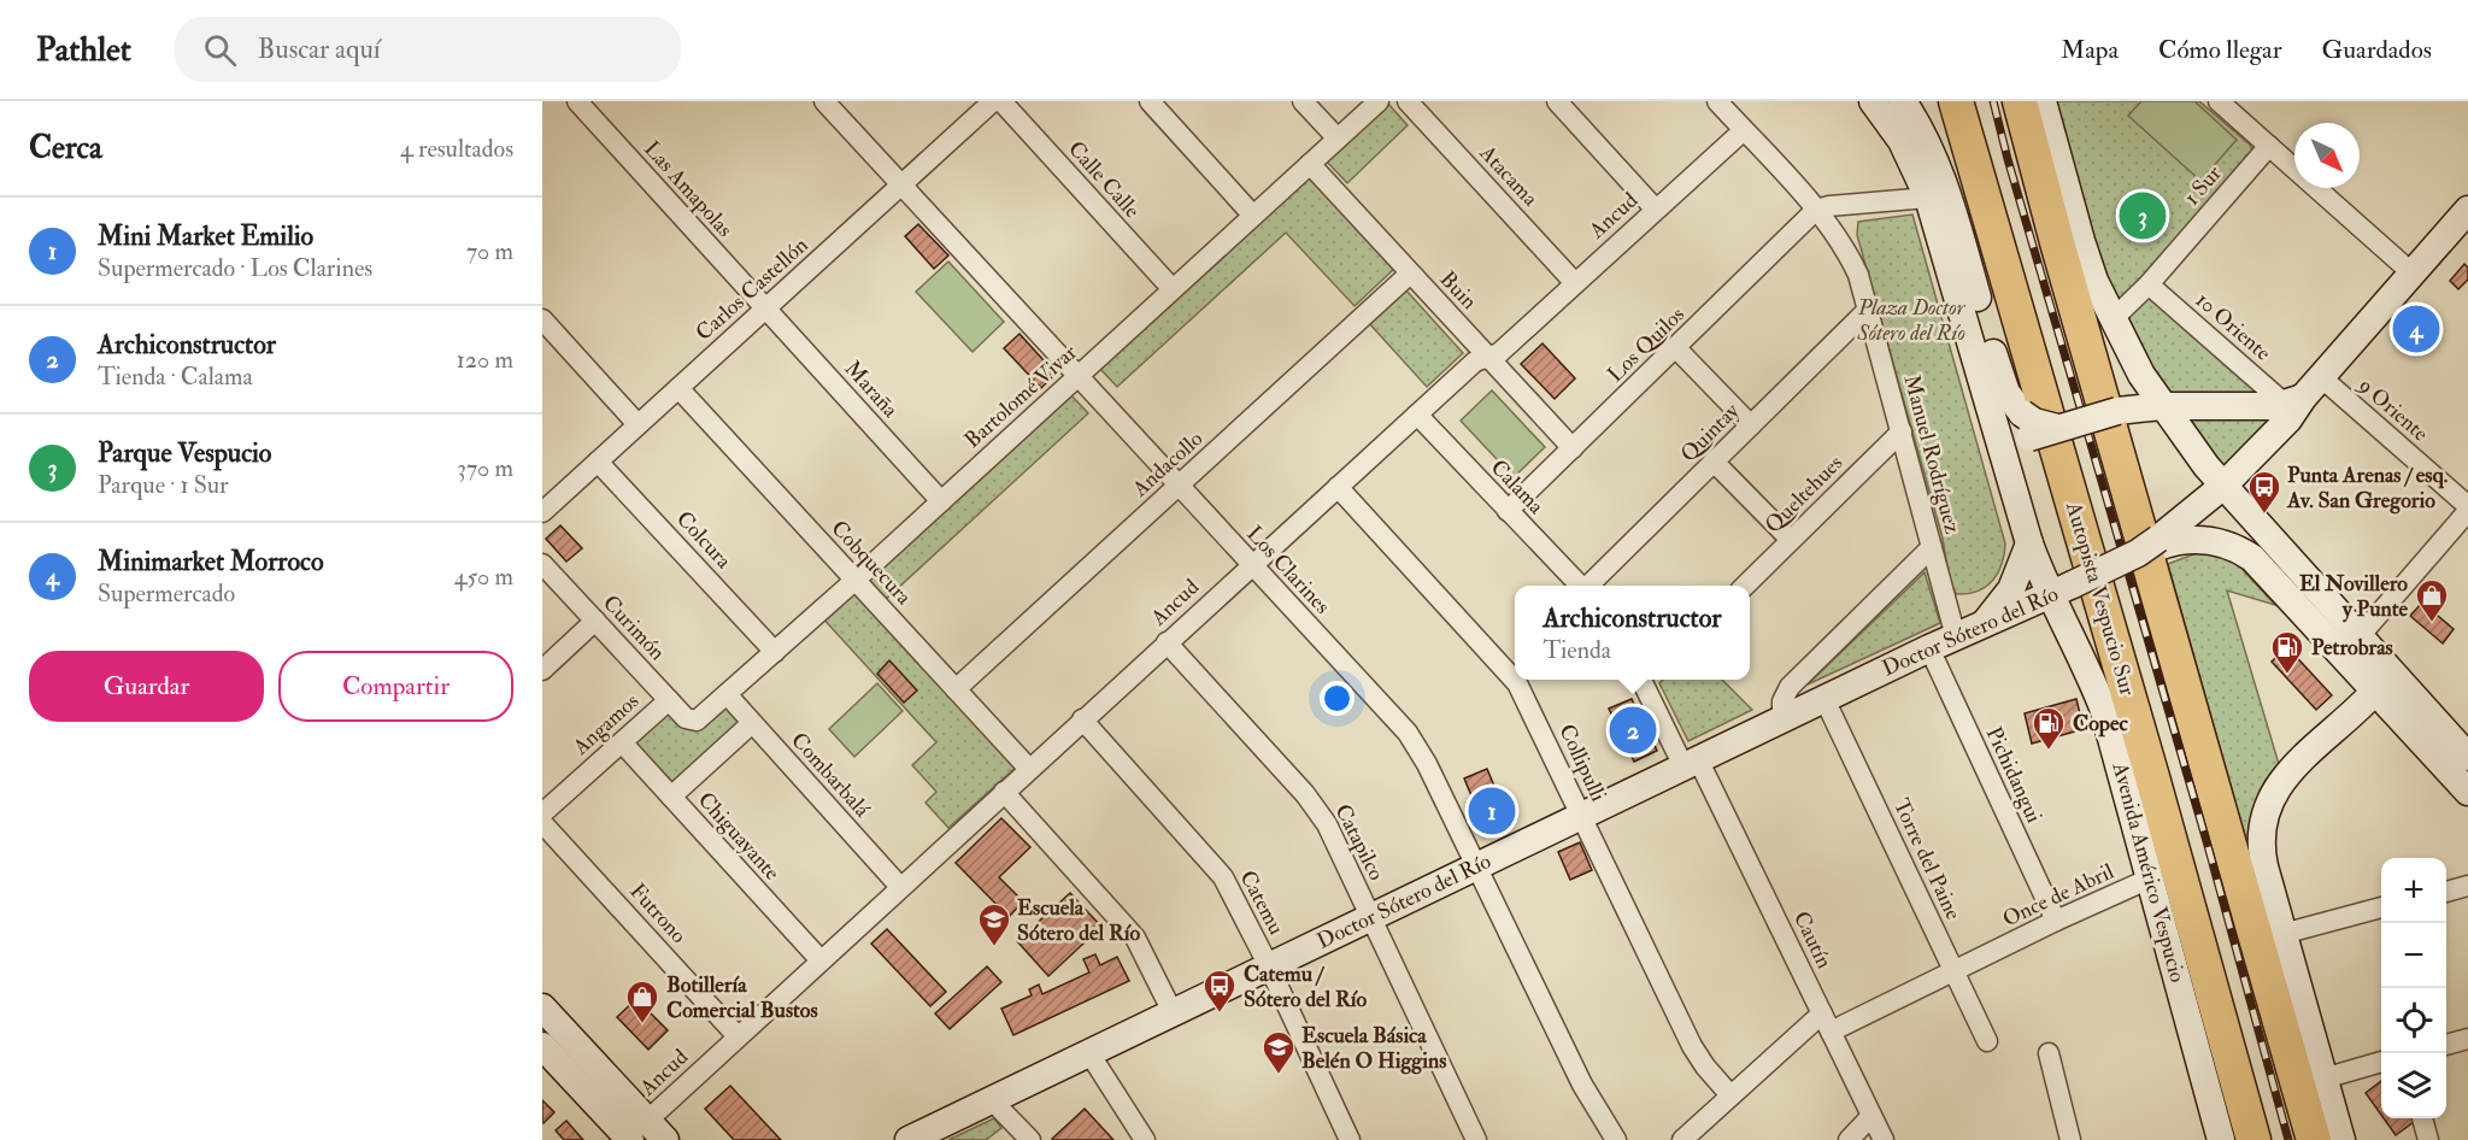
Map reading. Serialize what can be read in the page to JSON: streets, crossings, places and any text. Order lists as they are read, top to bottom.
{
  "streets": {
    "highway": ["Autopista Vespucio Sur"],
    "main road": ["Doctor Sótero del Río", "Avenida Américo Vespucio"],
    "street": [
      "Atacama",
      "Calle Calle",
      "1 Sur",
      "Las Amapolas",
      "Ancud",
      "Carlos Castellón",
      "Buin",
      "10 Oriente",
      "Los Quilos",
      "Maraña",
      "Bartolomé Vivar",
      "9 Oriente",
      "Quintay",
      "Manuel Rodríguez",
      "Andacollo",
      "Calama",
      "Queltehues",
      "Colcura",
      "Cobquecura",
      "Los Clarines",
      "Curimón",
      "Angamos",
      "Collipulli",
      "Combarbalá",
      "Pichidangui",
      "Chiguayante",
      "Catapilco",
      "Torre del Paine",
      "Once de Abril",
      "Catemu",
      "Futrono",
      "Cautín"
    ]
  },
  "crossings": [
    ["Atacama", "Ancud"],
    ["Calle Calle", "Bartolomé Vivar"],
    ["1 Sur", "10 Oriente"],
    ["Las Amapolas", "Carlos Castellón"],
    ["Las Amapolas", "Maraña"],
    ["Ancud", "Buin"],
    ["Ancud", "Manuel Rodríguez"],
    ["Ancud", "Calama"],
    ["Ancud", "Cobquecura"],
    ["Ancud", "Los Clarines"],
    ["Ancud", "Collipulli"],
    ["Ancud", "Combarbalá"],
    ["Ancud", "Chiguayante"],
    ["Ancud", "Catapilco"],
    ["Ancud", "Catemu"],
    ["Ancud", "Futrono"],
    ["Carlos Castellón", "Maraña"],
    ["Carlos Castellón", "Colcura"],
    ["Carlos Castellón", "Cobquecura"],
    ["Carlos Castellón", "Los Clarines"],
    ["Buin", "Los Quilos"],
    ["Buin", "Bartolomé Vivar"],
    ["Buin", "Andacollo"],
    ["10 Oriente", "Doctor Sótero del Río"],
    ["Los Quilos", "Manuel Rodríguez"],
    ["Los Quilos", "Calama"],
    ["Maraña", "Bartolomé Vivar"],
    ["Bartolomé Vivar", "Colcura"],
    ["Bartolomé Vivar", "Cobquecura"],
    ["Bartolomé Vivar", "Los Clarines"],
    ["Bartolomé Vivar", "Curimón"],
    ["Bartolomé Vivar", "Combarbalá"],
    ["9 Oriente", "Doctor Sótero del Río"],
    ["Quintay", "Manuel Rodríguez"],
    ["Manuel Rodríguez", "Queltehues"],
    ["Manuel Rodríguez", "Doctor Sótero del Río"],
    ["Andacollo", "Cobquecura"],
    ["Andacollo", "Los Clarines"],
    ["Los Clarines", "Doctor Sótero del Río"],
    ["Curimón", "Angamos"],
    ["Doctor Sótero del Río", "Collipulli"],
    ["Doctor Sótero del Río", "Pichidangui"],
    ["Doctor Sótero del Río", "Catapilco"],
    ["Doctor Sótero del Río", "Torre del Paine"],
    ["Doctor Sótero del Río", "Avenida Américo Vespucio"],
    ["Doctor Sótero del Río", "Catemu"],
    ["Doctor Sótero del Río", "Cautín"],
    ["Angamos", "Chiguayante"],
    ["Collipulli", "Once de Abril"],
    ["Pichidangui", "Once de Abril"],
    ["Torre del Paine", "Once de Abril"],
    ["Avenida Américo Vespucio", "Once de Abril"],
    ["Once de Abril", "Cautín"]
  ],
  "parks": ["Plaza Doctor Sótero del Río"],
  "places": {
    "bus stop": ["Punta Arenas / esq. Av. San Gregorio", "Catemu / Sótero del Río"],
    "shop": ["El Novillero y Punte", "Botillería Comercial Bustos"],
    "fuel station": ["Petrobras", "Copec"],
    "school or university": ["Escuela Sótero del Río", "Escuela Básica Belén O Higgins"]
  },
  "north": "bottom right",
  "page": {
    "header": "Pathlet",
    "search": "Buscar aquí",
    "nav": ["Mapa", "Cómo llegar", "Guardados"],
    "heading": ["Cerca", "4 resultados"],
    "pins": [
      "3",
      "4",
      "2",
      "1"
    ],
    "list": [
      {
        "mark": "1",
        "name": "Mini Market Emilio",
        "note": "Supermercado · Los Clarines",
        "value": "70 m"
      },
      {
        "mark": "2",
        "name": "Archiconstructor",
        "note": "Tienda · Calama",
        "value": "120 m"
      },
      {
        "mark": "3",
        "name": "Parque Vespucio",
        "note": "Parque · 1 Sur",
        "value": "370 m"
      },
      {
        "mark": "4",
        "name": "Minimarket Morroco",
        "note": "Supermercado",
        "value": "450 m"
      }
    ],
    "popup": ["Archiconstructor", "Tienda"],
    "buttons": ["Guardar", "Compartir"],
    "map_buttons": ["+", "−"]
  }
}
